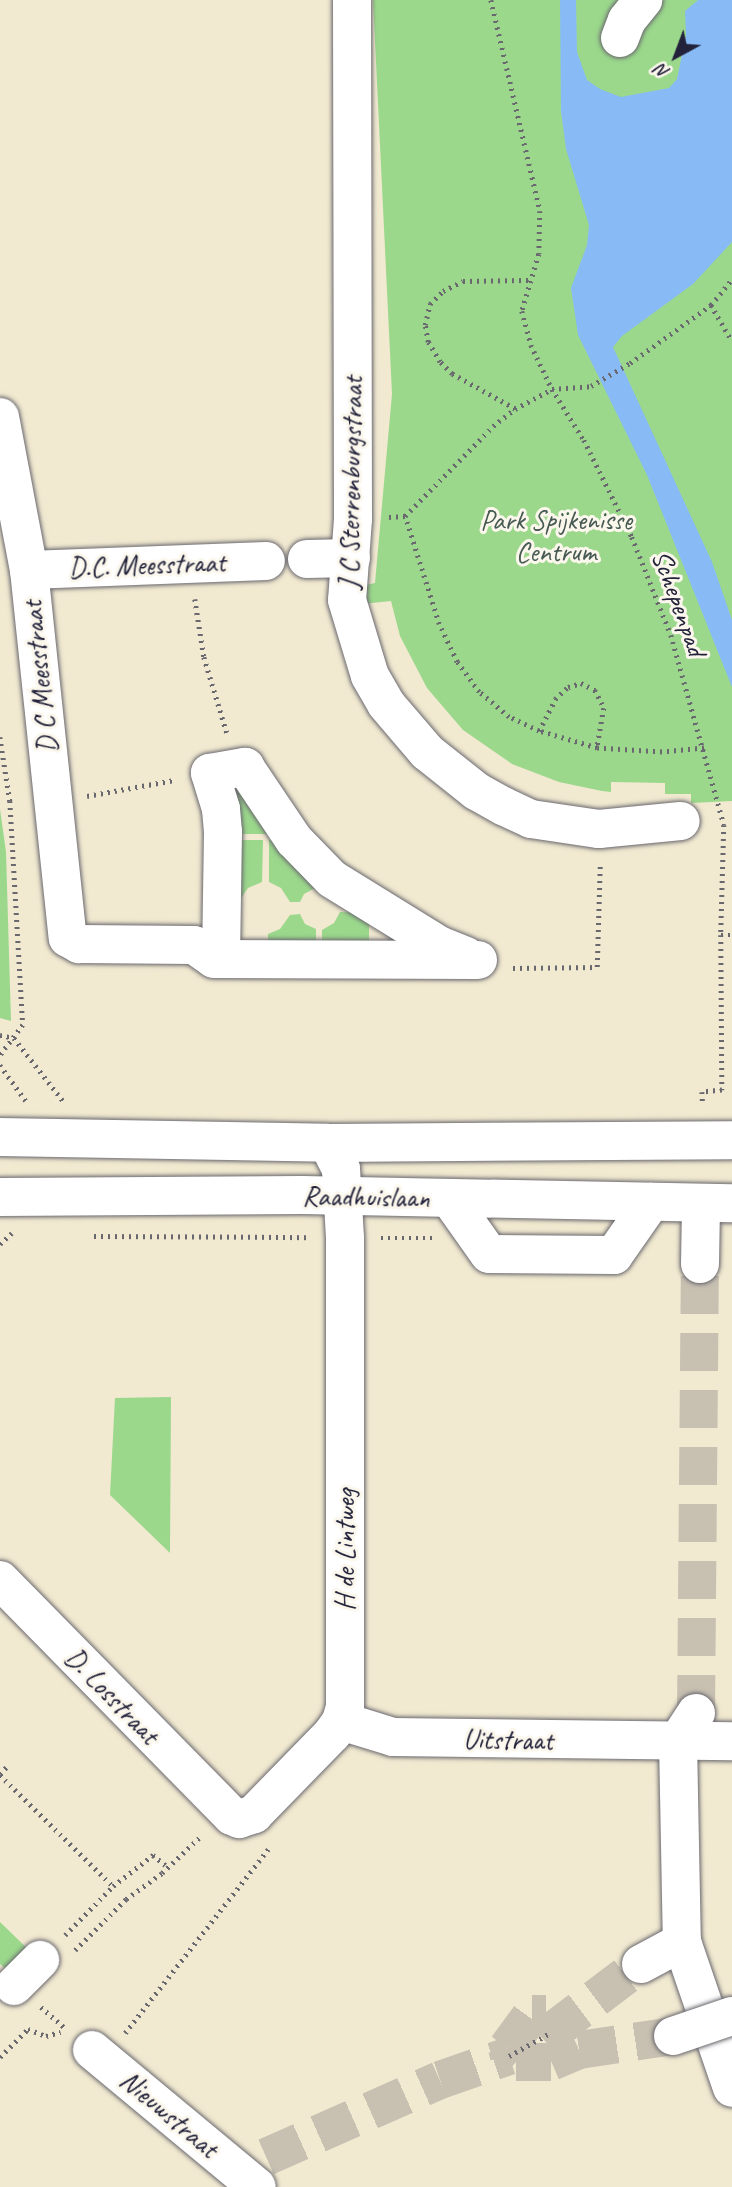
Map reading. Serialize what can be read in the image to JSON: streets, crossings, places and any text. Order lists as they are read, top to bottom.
{
  "streets": {
    "street": [
      "J C Sterrenburgstraat",
      "D.C. Meesstraat",
      "D C Meesstraat",
      "Raadhuislaan",
      "H de Lintweg",
      "D. Losstraat",
      "Uitstraat",
      "Nieuwstraat"
    ],
    "path": ["Schepenpad"]
  },
  "crossings": [
    ["D.C. Meesstraat", "D C Meesstraat"],
    ["Raadhuislaan", "H de Lintweg"],
    ["H de Lintweg", "Uitstraat"]
  ],
  "parks": ["Park Spijkenisse Centrum"],
  "north": "bottom left"
}
